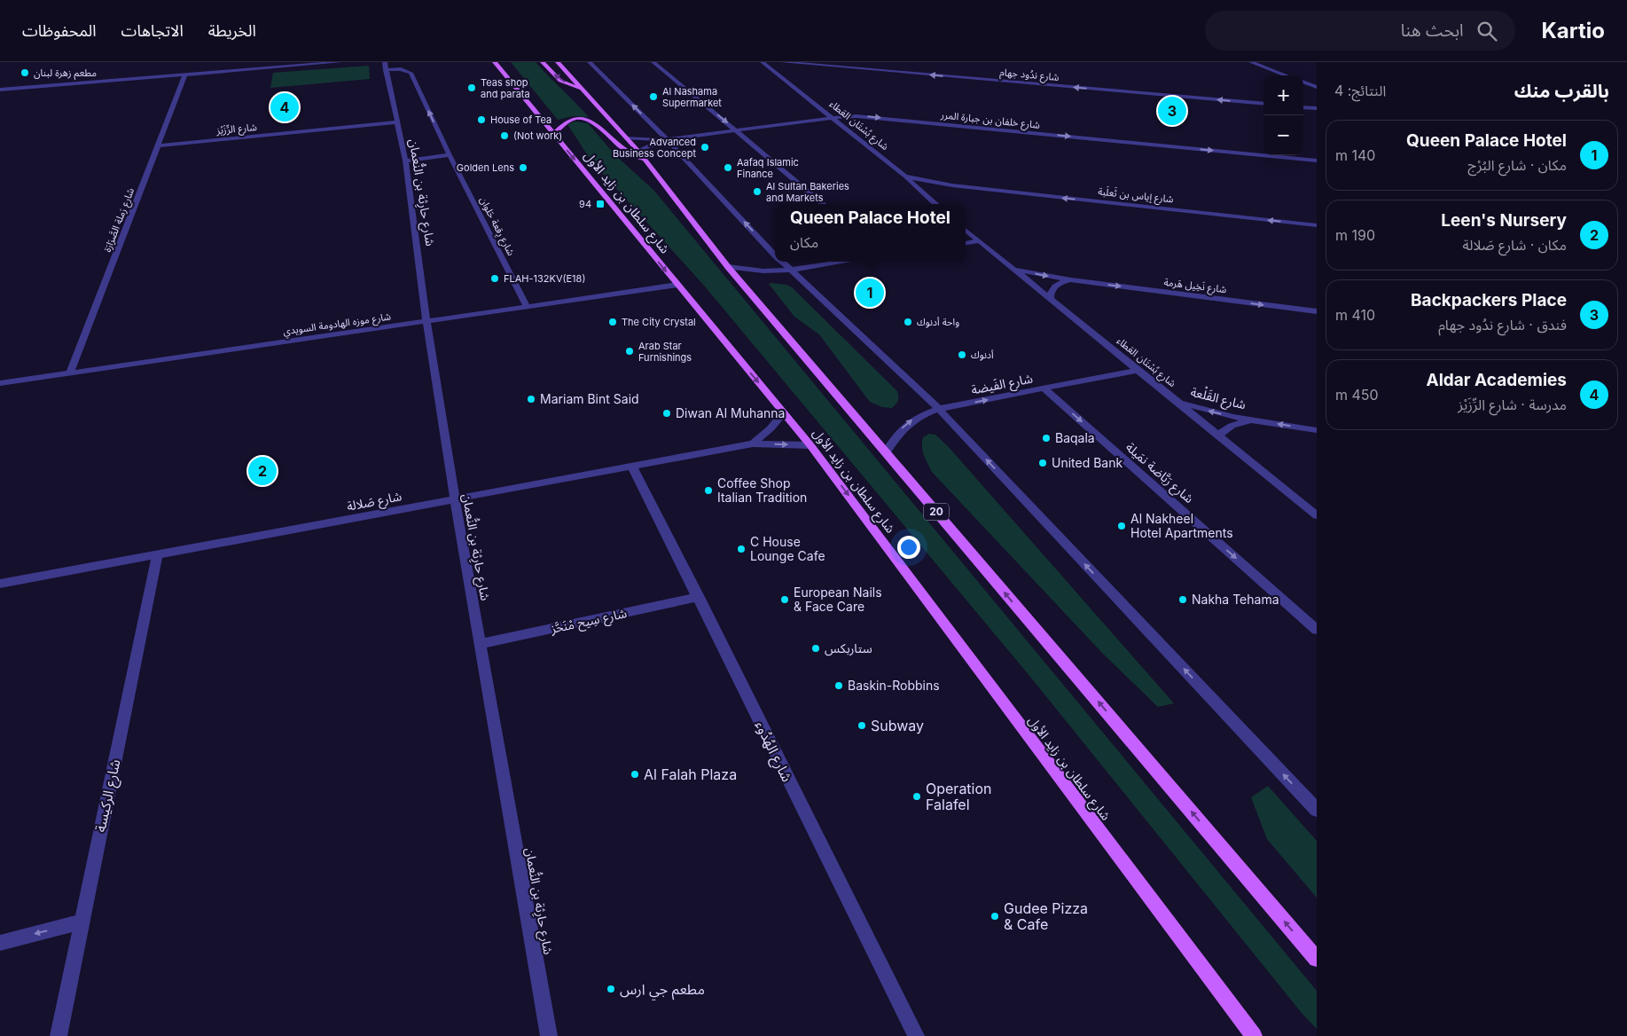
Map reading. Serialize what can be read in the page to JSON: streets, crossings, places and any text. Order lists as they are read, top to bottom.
{
  "streets": {
    "main road": ["شارع سلطان بن زايد الأول", "20"],
    "street": [
      "شارع ندُود جهام",
      "شارع خلفان بن جبارة المرر",
      "شارع بُسْتَان العَطاء",
      "شارع الرِّزَيْز",
      "شارع حارِثة بن النُّعمان",
      "شارع إياس بن ثَعلَبة",
      "شارع رَملة الصَّرَارَة",
      "شارع رِقعة حَلوان",
      "شارع نَخِيل هَرمة",
      "شارع موزه الهادومة السويدي",
      "شارع الفَيضة",
      "شارع القَلْعة",
      "شارع رَبَّاضة نمَيلة",
      "شارع صَلالة",
      "شارع سِيح مْنَحَّز",
      "شارع الهُدُوء",
      "شارع الركيسة"
    ]
  },
  "crossings": [
    ["شارع ندُود جهام", "شارع بُسْتَان العَطاء"],
    ["شارع خلفان بن جبارة المرر", "شارع بُسْتَان العَطاء"],
    ["شارع خلفان بن جبارة المرر", "20"],
    ["شارع بُسْتَان العَطاء", "شارع إياس بن ثَعلَبة"],
    ["شارع بُسْتَان العَطاء", "شارع نَخِيل هَرمة"],
    ["شارع بُسْتَان العَطاء", "شارع الفَيضة"],
    ["شارع بُسْتَان العَطاء", "شارع القَلْعة"],
    ["شارع الرِّزَيْز", "شارع حارِثة بن النُّعمان"],
    ["شارع الرِّزَيْز", "شارع رَملة الصَّرَارَة"],
    ["شارع حارِثة بن النُّعمان", "شارع رِقعة حَلوان"],
    ["شارع حارِثة بن النُّعمان", "شارع موزه الهادومة السويدي"],
    ["شارع حارِثة بن النُّعمان", "شارع صَلالة"],
    ["شارع حارِثة بن النُّعمان", "شارع سِيح مْنَحَّز"],
    ["شارع سلطان بن زايد الأول", "شارع موزه الهادومة السويدي"],
    ["شارع سلطان بن زايد الأول", "شارع صَلالة"],
    ["شارع رَملة الصَّرَارَة", "شارع موزه الهادومة السويدي"],
    ["شارع رِقعة حَلوان", "شارع موزه الهادومة السويدي"],
    ["شارع الفَيضة", "شارع رَبَّاضة نمَيلة"],
    ["شارع الفَيضة", "20"],
    ["شارع صَلالة", "شارع الهُدُوء"],
    ["شارع صَلالة", "شارع الركيسة"],
    ["شارع سِيح مْنَحَّز", "شارع الهُدُوء"]
  ],
  "one_way": [
    "شارع ندُود جهام",
    "شارع خلفان بن جبارة المرر",
    "شارع إياس بن ثَعلَبة",
    "شارع رِقعة حَلوان",
    "شارع نَخِيل هَرمة",
    "شارع الفَيضة",
    "شارع القَلْعة",
    "شارع رَبَّاضة نمَيلة"
  ],
  "places": {
    "other": [
      "مطعم زهرة لبنان",
      "Teas shop and parata",
      "Al Nashama Supermarket",
      "House of Tea",
      "(Not work)",
      "Advanced Business Concept",
      "Golden Lens",
      "Aafaq Islamic Finance",
      "Al Sultan Bakeries and Markets",
      "FLAH-132KV(E18)",
      "The City Crystal",
      "واحة أدنوك",
      "Arab Star Furnishings",
      "أدنوك",
      "Mariam Bint Said",
      "Diwan Al Muhanna",
      "Baqala",
      "United Bank",
      "Coffee Shop Italian Tradition",
      "Al Nakheel Hotel Apartments",
      "C House Lounge Cafe",
      "European Nails & Face Care",
      "Nakha Tehama",
      "ستاربكس",
      "Baskin-Robbins",
      "Subway",
      "Al Falah Plaza",
      "Operation Falafel",
      "Gudee Pizza & Cafe",
      "مطعم جي ارس"
    ],
    "transit": ["94"]
  },
  "page": {
    "header": "Kartio",
    "search": "ابحث هنا",
    "nav": ["الخريطة", "الاتجاهات", "المحفوظات"],
    "heading": ["بالقرب منك", "النتائج: 4"],
    "map_buttons": ["+", "−"],
    "pins": [
      "4",
      "3",
      "1",
      "2"
    ],
    "list": [
      {
        "mark": "1",
        "name": "Queen Palace Hotel",
        "note": "مكان · شارع البُرْج",
        "value": "140 m"
      },
      {
        "mark": "2",
        "name": "Leen's Nursery",
        "note": "مكان · شارع صَلالة",
        "value": "190 m"
      },
      {
        "mark": "3",
        "name": "Backpackers Place",
        "note": "فندق · شارع ندُود جهام",
        "value": "410 m"
      },
      {
        "mark": "4",
        "name": "Aldar Academies",
        "note": "مدرسة · شارع الرِّزَيْز",
        "value": "450 m"
      }
    ],
    "popup": ["Queen Palace Hotel", "مكان"]
  }
}
